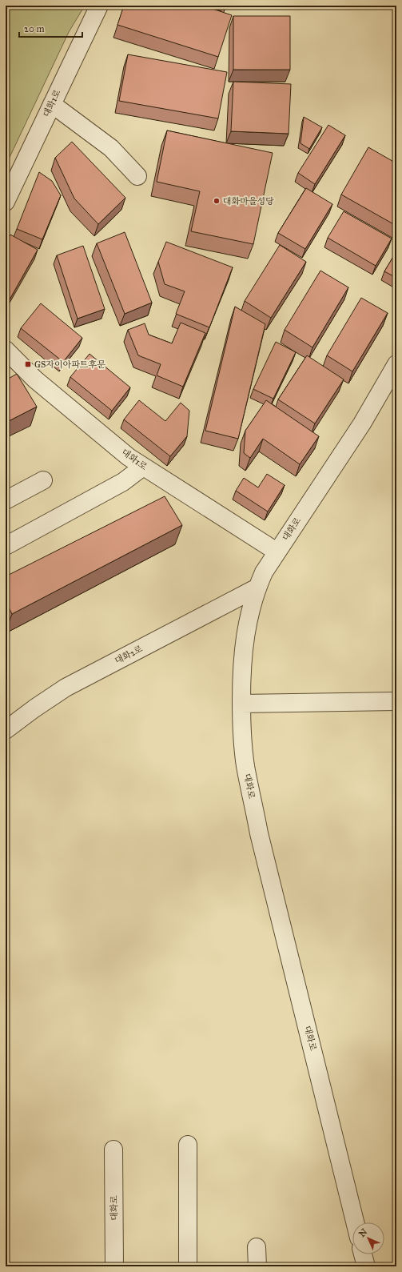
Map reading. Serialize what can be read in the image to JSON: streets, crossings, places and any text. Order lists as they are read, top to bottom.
{
  "streets": {
    "street": ["대화1로", "대화로", "대화2로"]
  },
  "crossings": [
    ["대화1로", "대화로"],
    ["대화로", "대화2로"]
  ],
  "places": {
    "other": ["대화마을성당"],
    "transit": ["GS자이아파트후문"]
  },
  "scale_bar": "20 m",
  "north": "top left"
}
